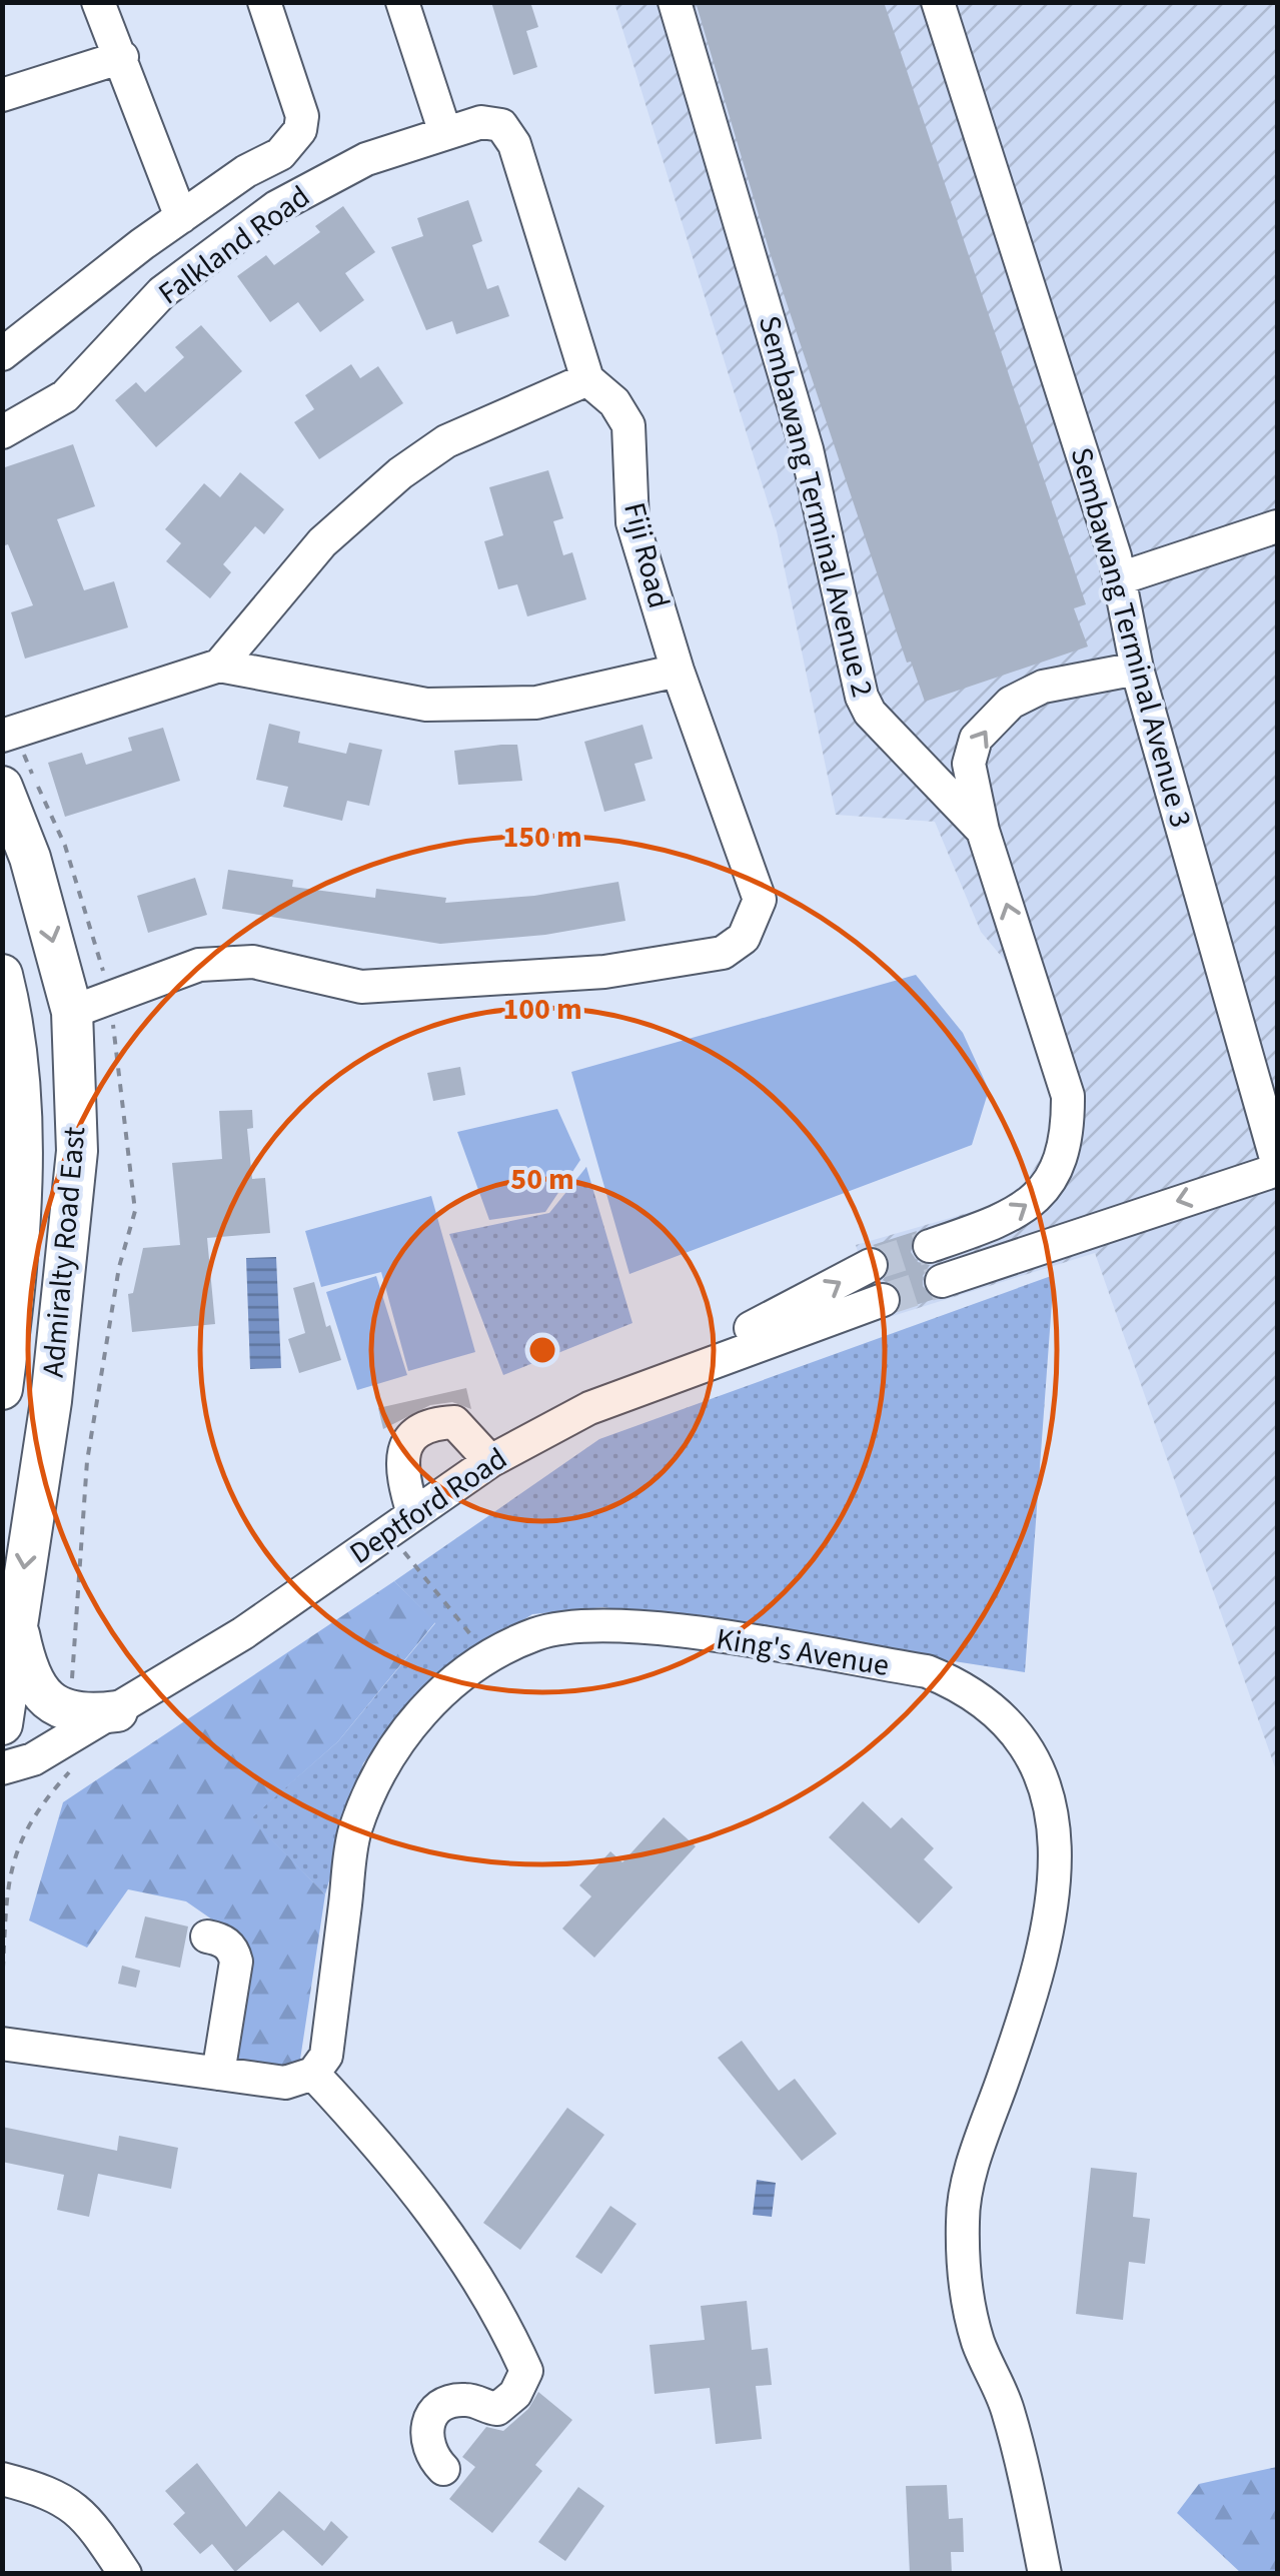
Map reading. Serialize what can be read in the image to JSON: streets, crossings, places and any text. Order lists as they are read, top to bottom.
{
  "streets": {
    "main road": ["Admiralty Road East"],
    "street": [
      "Falkland Road",
      "Sembawang Terminal Avenue 2",
      "Fiji Road",
      "Sembawang Terminal Avenue 3",
      "Deptford Road",
      "King's Avenue"
    ]
  },
  "crossings": [
    ["Falkland Road", "Fiji Road"]
  ],
  "rings": ["150 m", "100 m", "50 m"]
}
